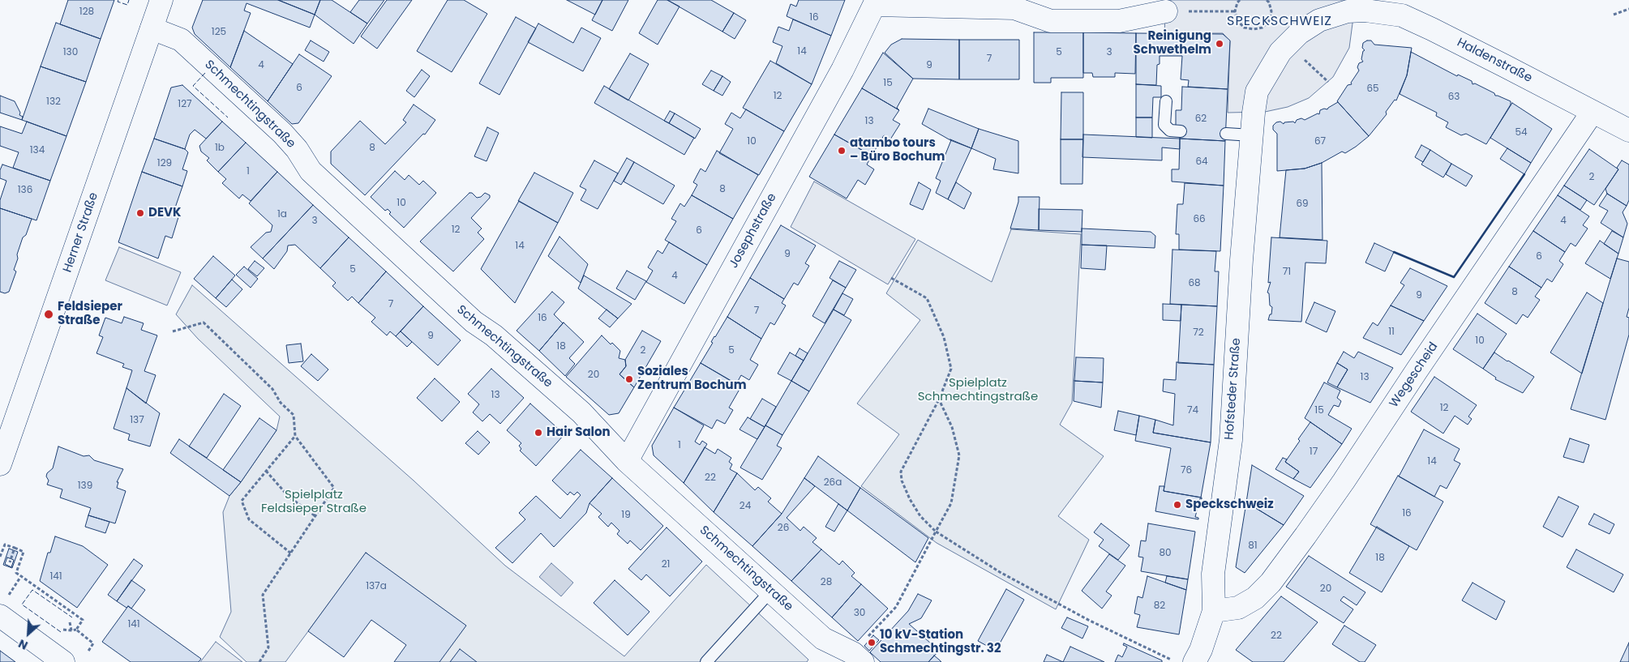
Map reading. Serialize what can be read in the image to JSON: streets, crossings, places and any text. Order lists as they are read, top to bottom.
{
  "streets": {
    "street": [
      "Haldenstraße",
      "Schmechtingstraße",
      "Josephstraße",
      "Herner Straße",
      "Wegescheid",
      "Hofsteder Straße"
    ]
  },
  "crossings": [
    ["Haldenstraße", "Wegescheid"],
    ["Haldenstraße", "Hofsteder Straße"],
    ["Schmechtingstraße", "Josephstraße"],
    ["Schmechtingstraße", "Herner Straße"],
    ["Wegescheid", "Hofsteder Straße"]
  ],
  "districts": ["SPECKSCHWEIZ"],
  "parks": ["Spielplatz Schmechtingstraße", "Spielplatz Feldsieper Straße"],
  "places": [
    "Reinigung Schwethelm",
    "atambo tours – Büro Bochum",
    "DEVK",
    "Feldsieper Straße",
    "Soziales Zentrum Bochum",
    "Hair Salon",
    "Speckschweiz",
    "10 kV-Station Schmechtingstr. 32"
  ],
  "house_numbers": [
    "128",
    "16",
    "125",
    "14",
    "130",
    "5",
    "3",
    "7",
    "4",
    "9",
    "15",
    "6",
    "65",
    "12",
    "63",
    "132",
    "127",
    "62",
    "13",
    "54",
    "10",
    "67",
    "1b",
    "8",
    "134",
    "64",
    "129",
    "1",
    "2",
    "8",
    "136",
    "10",
    "69",
    "1a",
    "66",
    "3",
    "4",
    "12",
    "6",
    "14",
    "9",
    "6",
    "5",
    "71",
    "4",
    "68",
    "8",
    "9",
    "7",
    "7",
    "16",
    "11",
    "72",
    "9",
    "10",
    "18",
    "2",
    "5",
    "20",
    "13",
    "13",
    "12",
    "74",
    "15",
    "137",
    "1",
    "17",
    "14",
    "76",
    "22",
    "26a",
    "139",
    "24",
    "16",
    "19",
    "26",
    "81",
    "80",
    "18",
    "21",
    "141",
    "28",
    "137a",
    "20",
    "82",
    "30",
    "141",
    "22"
  ],
  "north": "bottom left"
}
